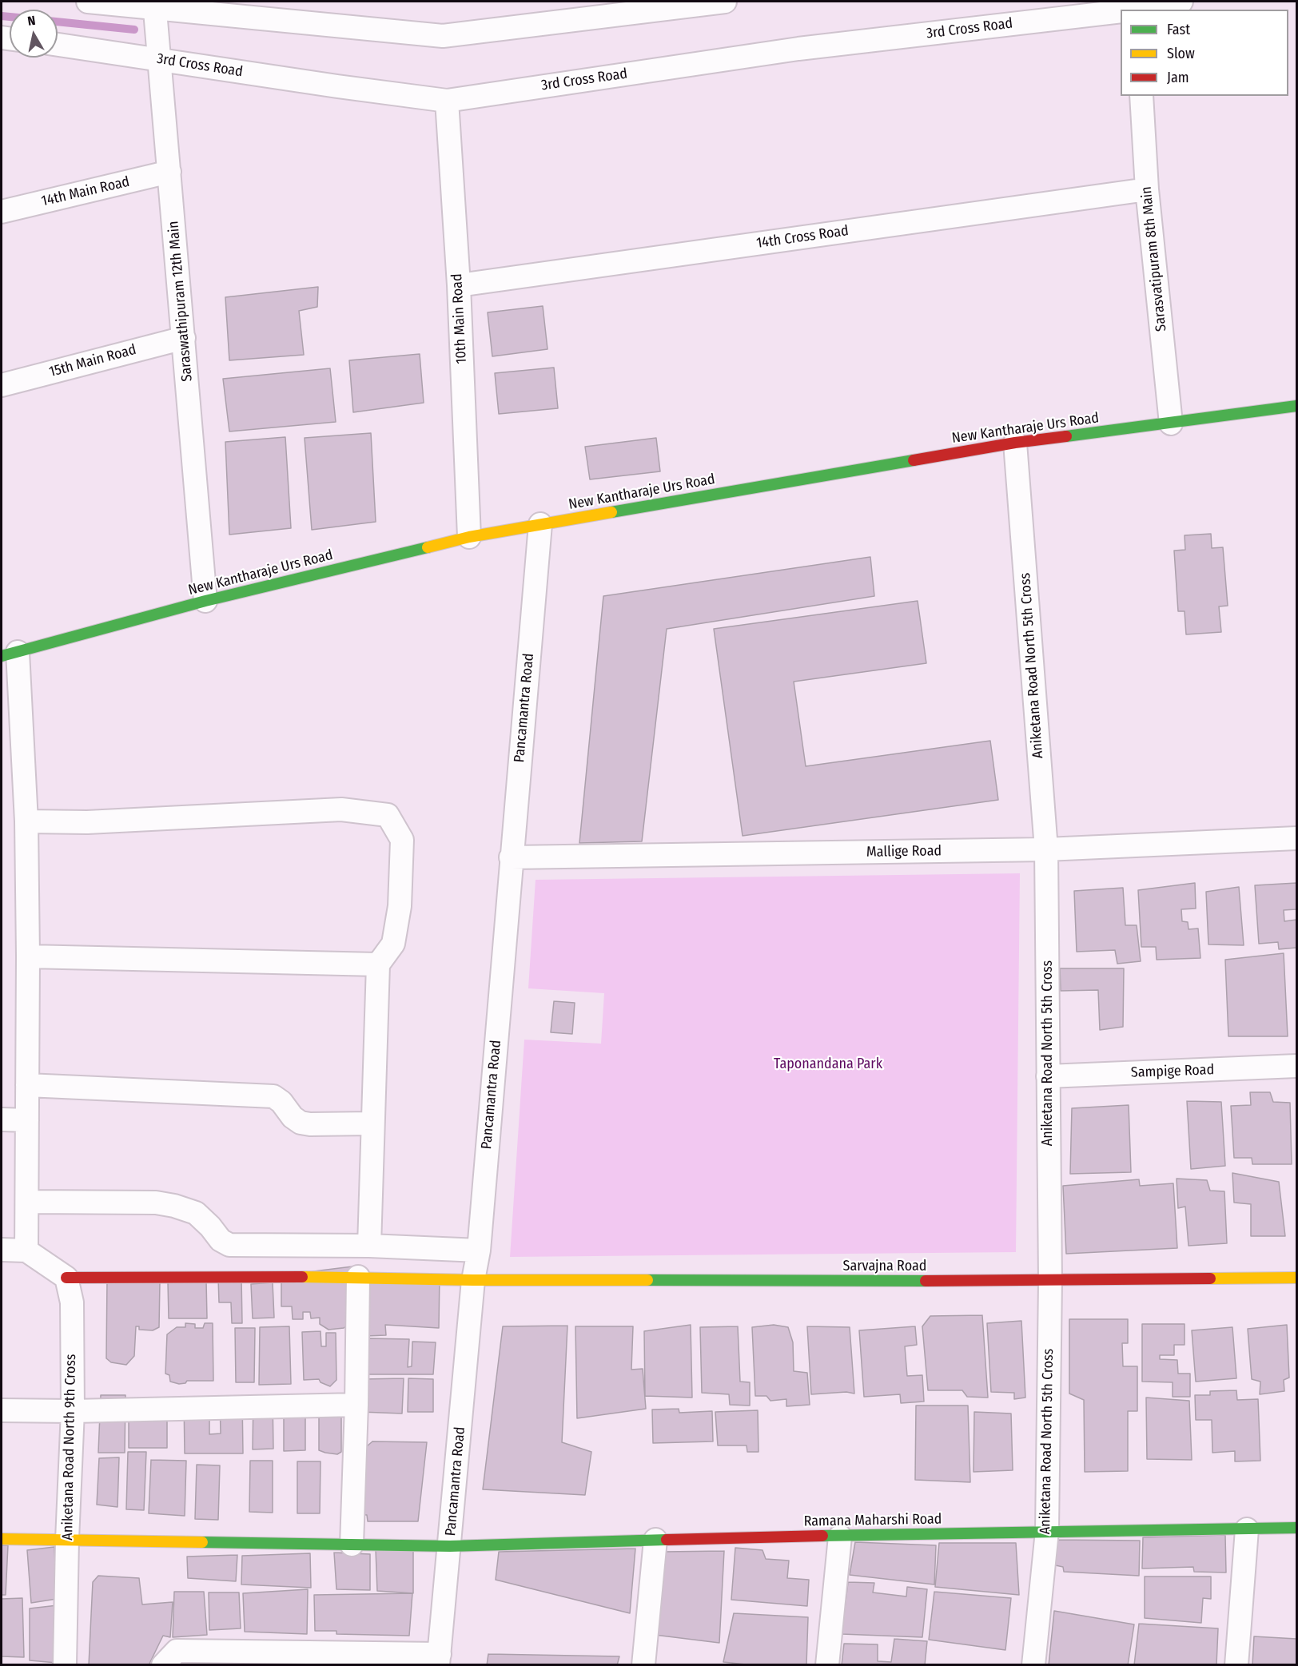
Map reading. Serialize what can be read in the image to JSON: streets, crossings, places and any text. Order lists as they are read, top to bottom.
{
  "streets": {
    "street": [
      "3rd Cross Road",
      "14th Main Road",
      "14th Cross Road",
      "Sarasvatipuram 8th Main",
      "Saraswathipuram 12th Main",
      "10th Main Road",
      "15th Main Road",
      "New Kantharaje Urs Road",
      "Aniketana Road North 5th Cross",
      "Pancamantra Road",
      "Mallige Road",
      "Sampige Road",
      "Sarvajna Road",
      "Aniketana Road North 9th Cross",
      "Ramana Maharshi Road"
    ]
  },
  "crossings": [
    ["3rd Cross Road", "Saraswathipuram 12th Main"],
    ["3rd Cross Road", "10th Main Road"],
    ["14th Main Road", "Saraswathipuram 12th Main"],
    ["14th Cross Road", "Sarasvatipuram 8th Main"],
    ["14th Cross Road", "10th Main Road"],
    ["Sarasvatipuram 8th Main", "New Kantharaje Urs Road"],
    ["Saraswathipuram 12th Main", "15th Main Road"],
    ["Saraswathipuram 12th Main", "New Kantharaje Urs Road"],
    ["10th Main Road", "New Kantharaje Urs Road"],
    ["New Kantharaje Urs Road", "Aniketana Road North 5th Cross"],
    ["New Kantharaje Urs Road", "Pancamantra Road"],
    ["Aniketana Road North 5th Cross", "Mallige Road"],
    ["Aniketana Road North 5th Cross", "Sampige Road"],
    ["Aniketana Road North 5th Cross", "Sarvajna Road"],
    ["Aniketana Road North 5th Cross", "Ramana Maharshi Road"],
    ["Pancamantra Road", "Mallige Road"],
    ["Pancamantra Road", "Sarvajna Road"],
    ["Pancamantra Road", "Ramana Maharshi Road"],
    ["Sarvajna Road", "Aniketana Road North 9th Cross"],
    ["Aniketana Road North 9th Cross", "Ramana Maharshi Road"]
  ],
  "parks": ["Taponandana Park"],
  "legend": ["Fast", "Slow", "Jam"],
  "north": "top"
}
